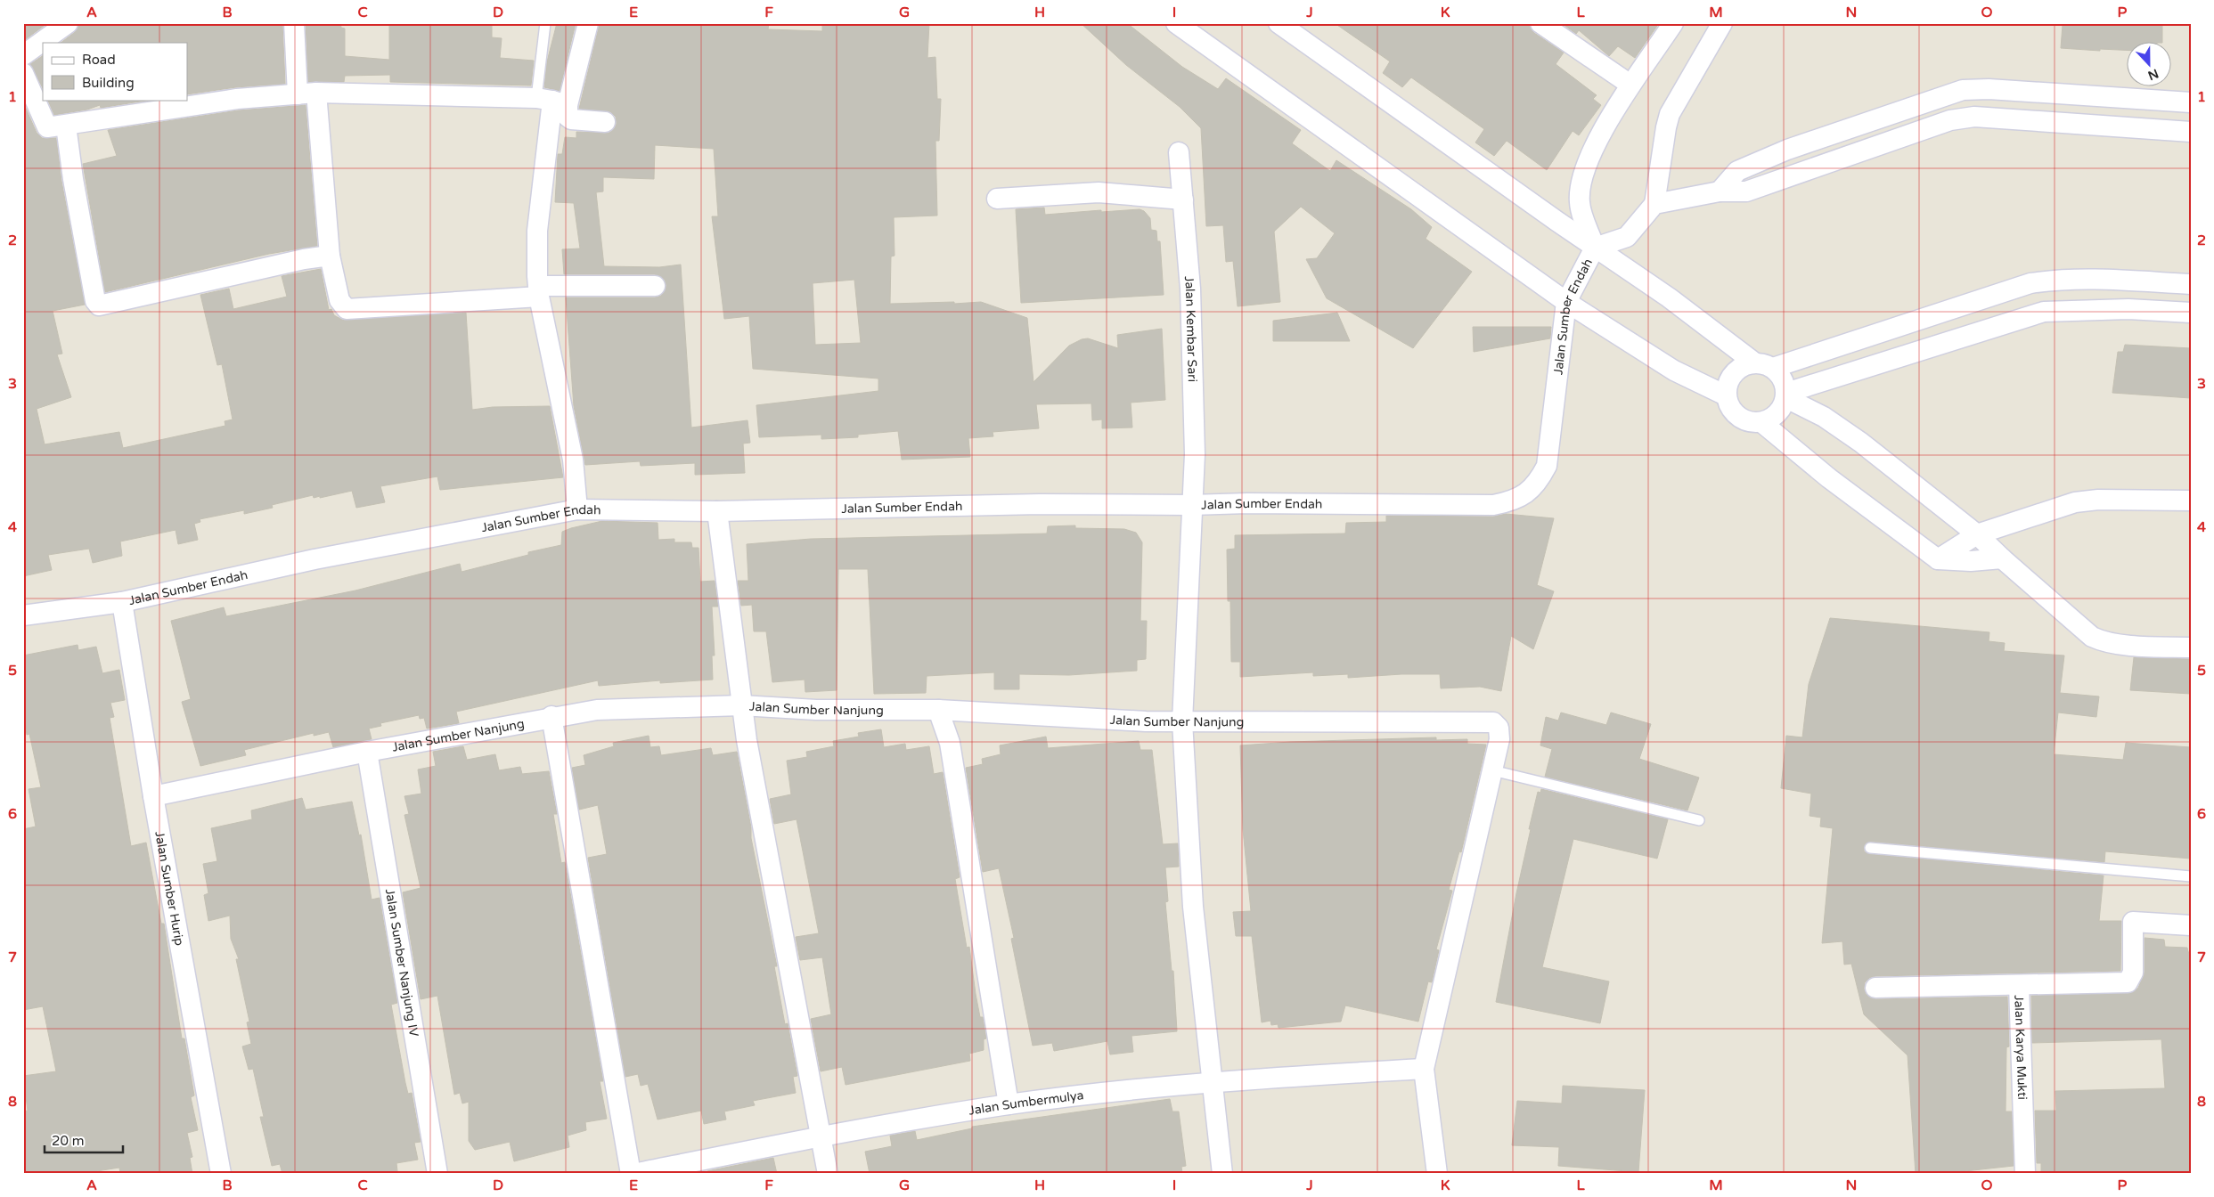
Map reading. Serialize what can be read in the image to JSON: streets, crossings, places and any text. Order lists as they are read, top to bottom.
{
  "streets": {
    "street": [
      "Jalan Sumber Endah",
      "Jalan Kembar Sari",
      "Jalan Sumber Nanjung",
      "Jalan Sumber Hurip",
      "Jalan Sumber Nanjung IV",
      "Jalan Karya Mukti",
      "Jalan Sumbermulya"
    ]
  },
  "crossings": [
    ["Jalan Sumber Endah", "Jalan Kembar Sari"],
    ["Jalan Sumber Endah", "Jalan Sumber Hurip"],
    ["Jalan Kembar Sari", "Jalan Sumber Nanjung"],
    ["Jalan Kembar Sari", "Jalan Sumbermulya"],
    ["Jalan Sumber Nanjung", "Jalan Sumber Hurip"],
    ["Jalan Sumber Nanjung", "Jalan Sumber Nanjung IV"]
  ],
  "legend": ["Road", "Building"],
  "scale_bar": "20 m",
  "north": "bottom",
  "grid": {
    "columns": [
      "A",
      "B",
      "C",
      "D",
      "E",
      "F",
      "G",
      "H",
      "I",
      "J",
      "K",
      "L",
      "M",
      "N",
      "O",
      "P"
    ],
    "rows": [
      "1",
      "2",
      "3",
      "4",
      "5",
      "6",
      "7",
      "8"
    ]
  }
}
